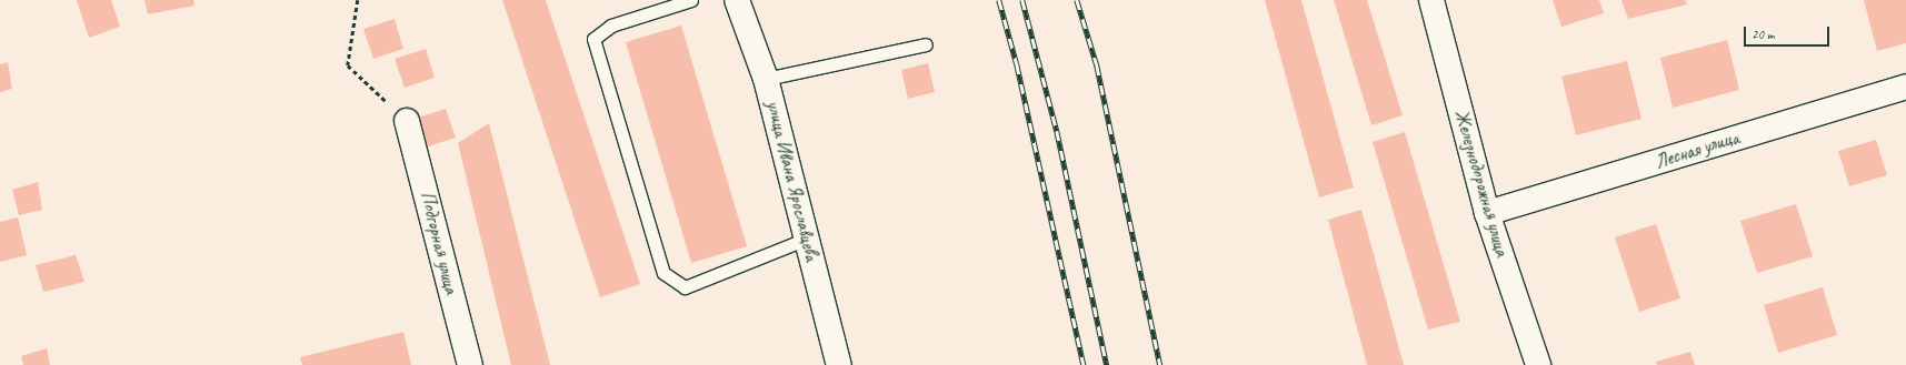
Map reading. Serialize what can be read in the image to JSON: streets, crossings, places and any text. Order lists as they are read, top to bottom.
{
  "streets": {
    "street": [
      "Лесная улица",
      "улица Ивана Ярославцева",
      "Железнодорожная улица",
      "Подгорная улица"
    ]
  },
  "crossings": [
    ["Лесная улица", "Железнодорожная улица"]
  ],
  "scale_bar": "20 m"
}
